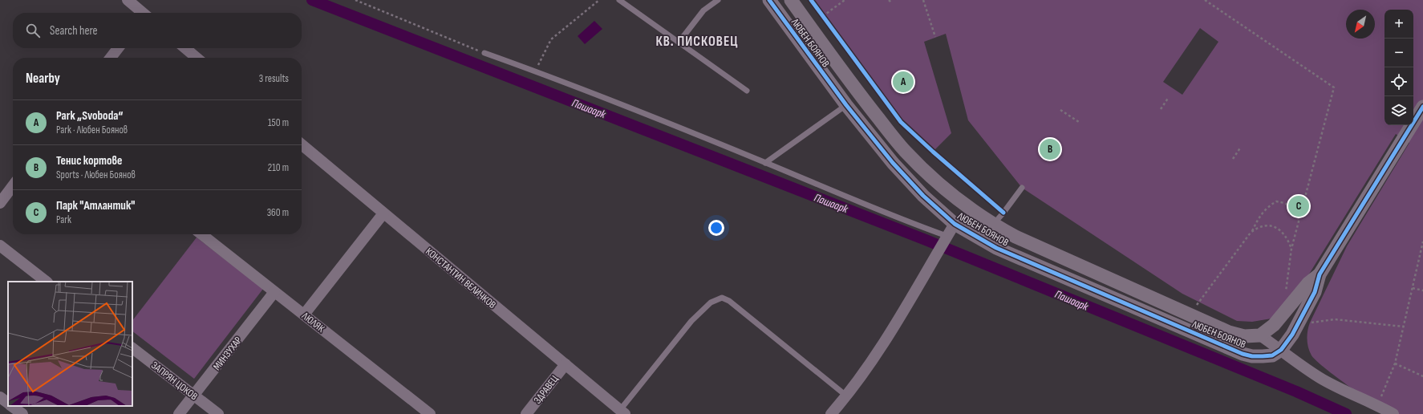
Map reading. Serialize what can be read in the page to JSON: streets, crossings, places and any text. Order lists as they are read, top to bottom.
{
  "streets": {
    "street": [
      "ЛЮБЕН БОЯНОВ",
      "КОНСТАНТИН ВЕЛИЧКОВ",
      "ЛЮЛЯК",
      "МИНЗУХАР",
      "ЗАПРЯН ЦОКОВ",
      "ЗДРАВЕЦ"
    ]
  },
  "crossings": [
    ["КОНСТАНТИН ВЕЛИЧКОВ", "ЗДРАВЕЦ"],
    ["ЛЮЛЯК", "МИНЗУХАР"],
    ["МИНЗУХАР", "ЗАПРЯН ЦОКОВ"]
  ],
  "districts": ["КВ. ПИСКОВЕЦ"],
  "water": ["Пашаарк"],
  "north": "bottom left",
  "page": {
    "map_buttons": ["+", "−"],
    "search": "Search here",
    "heading": ["Nearby", "3 results"],
    "pins": ["A", "B", "C"],
    "list": [
      {
        "mark": "A",
        "name": "Park „Svoboda“",
        "note": "Park · Любен Боянов",
        "value": "150 m"
      },
      {
        "mark": "B",
        "name": "Тенис кортове",
        "note": "Sports · Любен Боянов",
        "value": "210 m"
      },
      {
        "mark": "C",
        "name": "Парк \"Атлантик\"",
        "note": "Park",
        "value": "360 m"
      }
    ]
  }
}
